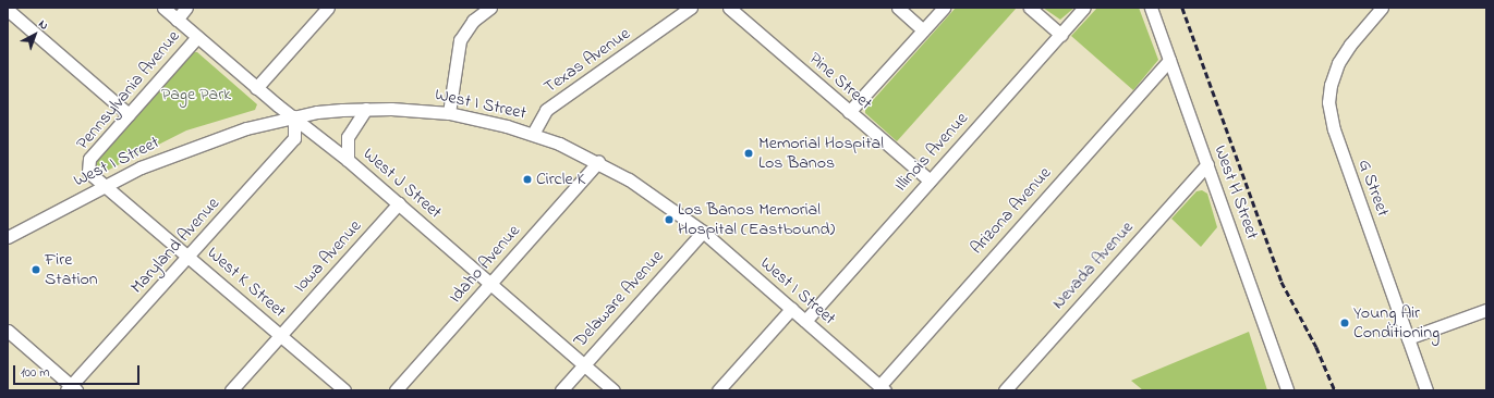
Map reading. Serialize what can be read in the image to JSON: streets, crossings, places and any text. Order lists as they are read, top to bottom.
{
  "streets": {
    "street": [
      "Texas Avenue",
      "Pine Street",
      "Pennsylvania Avenue",
      "West I Street",
      "Illinois Avenue",
      "West J Street",
      "G Street",
      "West H Street",
      "Arizona Avenue",
      "Maryland Avenue",
      "Iowa Avenue",
      "Idaho Avenue",
      "Nevada Avenue",
      "West K Street",
      "Delaware Avenue"
    ]
  },
  "crossings": [
    ["Texas Avenue", "West I Street"],
    ["Pine Street", "Illinois Avenue"],
    ["Pennsylvania Avenue", "West I Street"],
    ["Pennsylvania Avenue", "West J Street"],
    ["Pennsylvania Avenue", "West K Street"],
    ["West I Street", "Illinois Avenue"],
    ["West I Street", "West J Street"],
    ["West I Street", "Arizona Avenue"],
    ["West I Street", "Maryland Avenue"],
    ["West I Street", "Idaho Avenue"],
    ["West I Street", "West K Street"],
    ["West I Street", "Delaware Avenue"],
    ["West J Street", "Maryland Avenue"],
    ["West J Street", "Iowa Avenue"],
    ["West J Street", "Idaho Avenue"],
    ["West J Street", "Delaware Avenue"],
    ["West H Street", "Arizona Avenue"],
    ["West H Street", "Nevada Avenue"],
    ["Maryland Avenue", "West K Street"],
    ["Iowa Avenue", "West K Street"]
  ],
  "parks": ["Page Park"],
  "places": [
    "Memorial Hospital Los Banos",
    "Circle K",
    "Los Banos Memorial Hospital (Eastbound)",
    "Fire Station",
    "Young Air Conditioning"
  ],
  "scale_bar": "100 m",
  "north": "top right"
}
